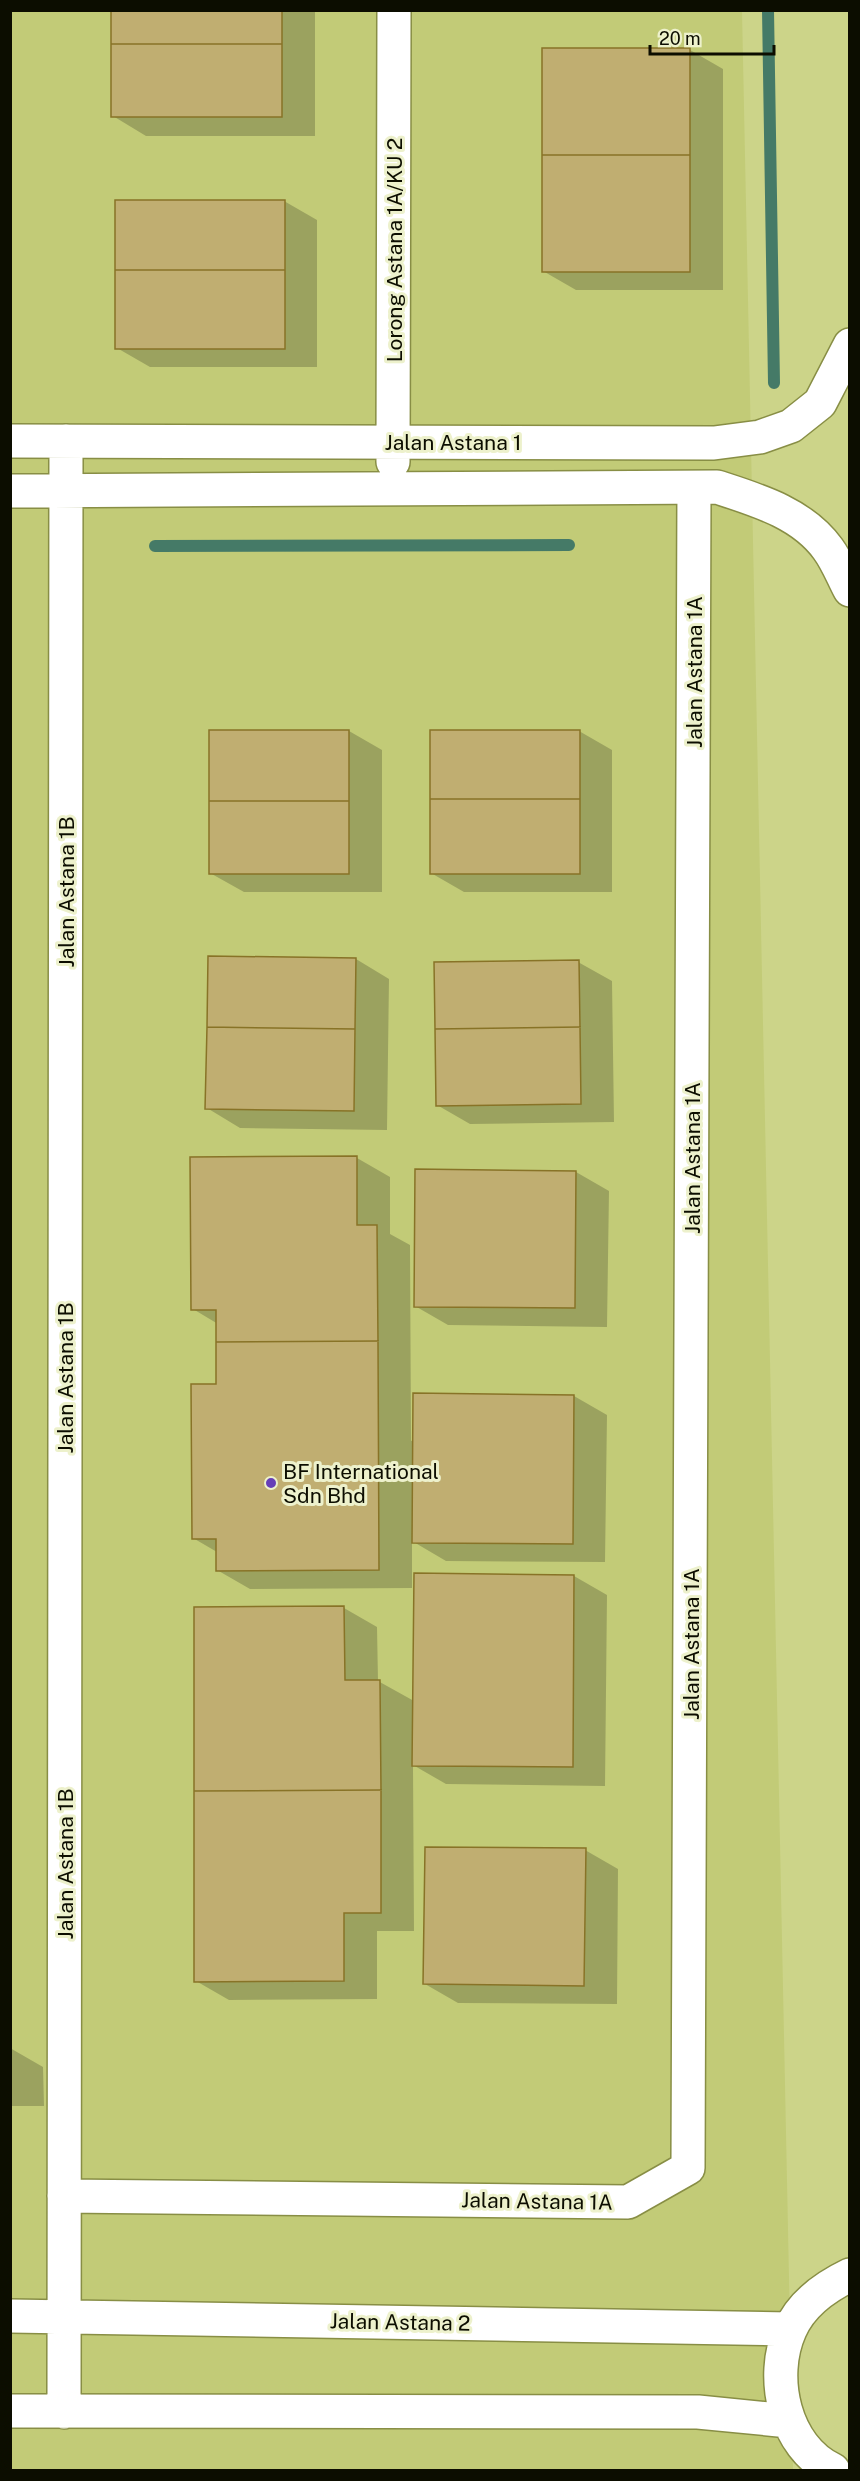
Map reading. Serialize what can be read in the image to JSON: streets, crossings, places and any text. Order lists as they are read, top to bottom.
{
  "streets": {
    "street": [
      "Lorong Astana 1A/KU 2",
      "Jalan Astana 1",
      "Jalan Astana 1A",
      "Jalan Astana 1B",
      "Jalan Astana 2"
    ]
  },
  "crossings": [
    ["Lorong Astana 1A/KU 2", "Jalan Astana 1"],
    ["Jalan Astana 1", "Jalan Astana 1B"],
    ["Jalan Astana 1A", "Jalan Astana 1B"],
    ["Jalan Astana 1B", "Jalan Astana 2"]
  ],
  "places": ["BF International Sdn Bhd"],
  "scale_bar": "20 m"
}
